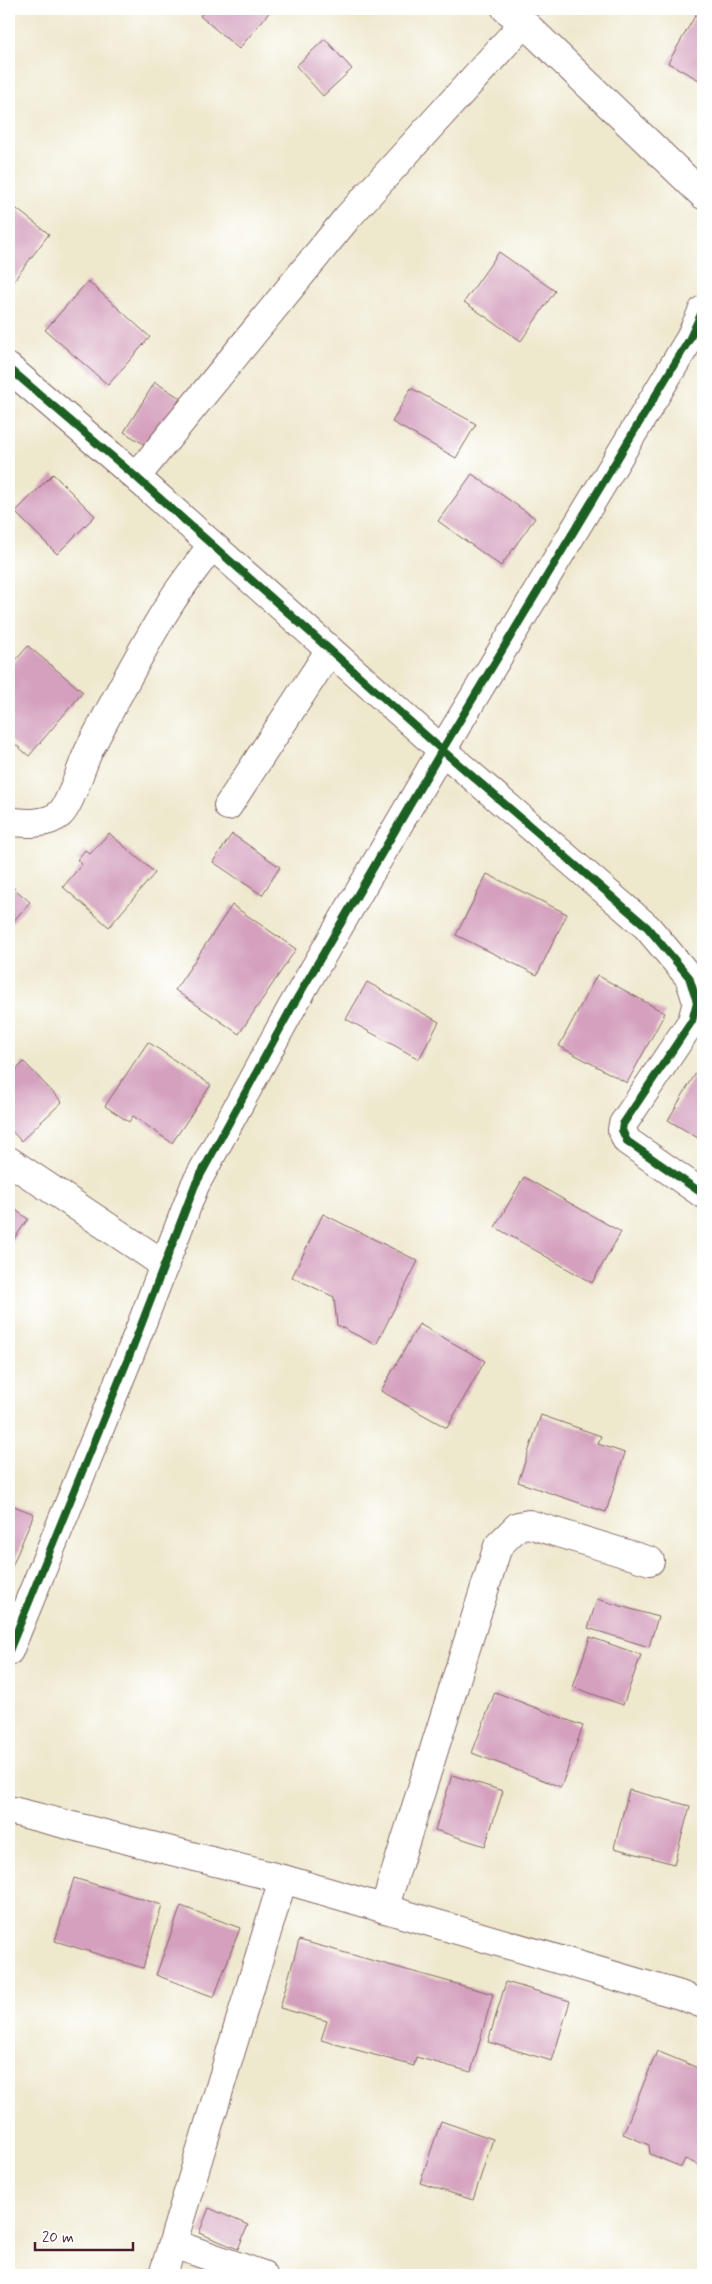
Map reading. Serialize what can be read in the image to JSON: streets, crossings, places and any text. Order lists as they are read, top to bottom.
{
  "scale_bar": "20 m"
}
